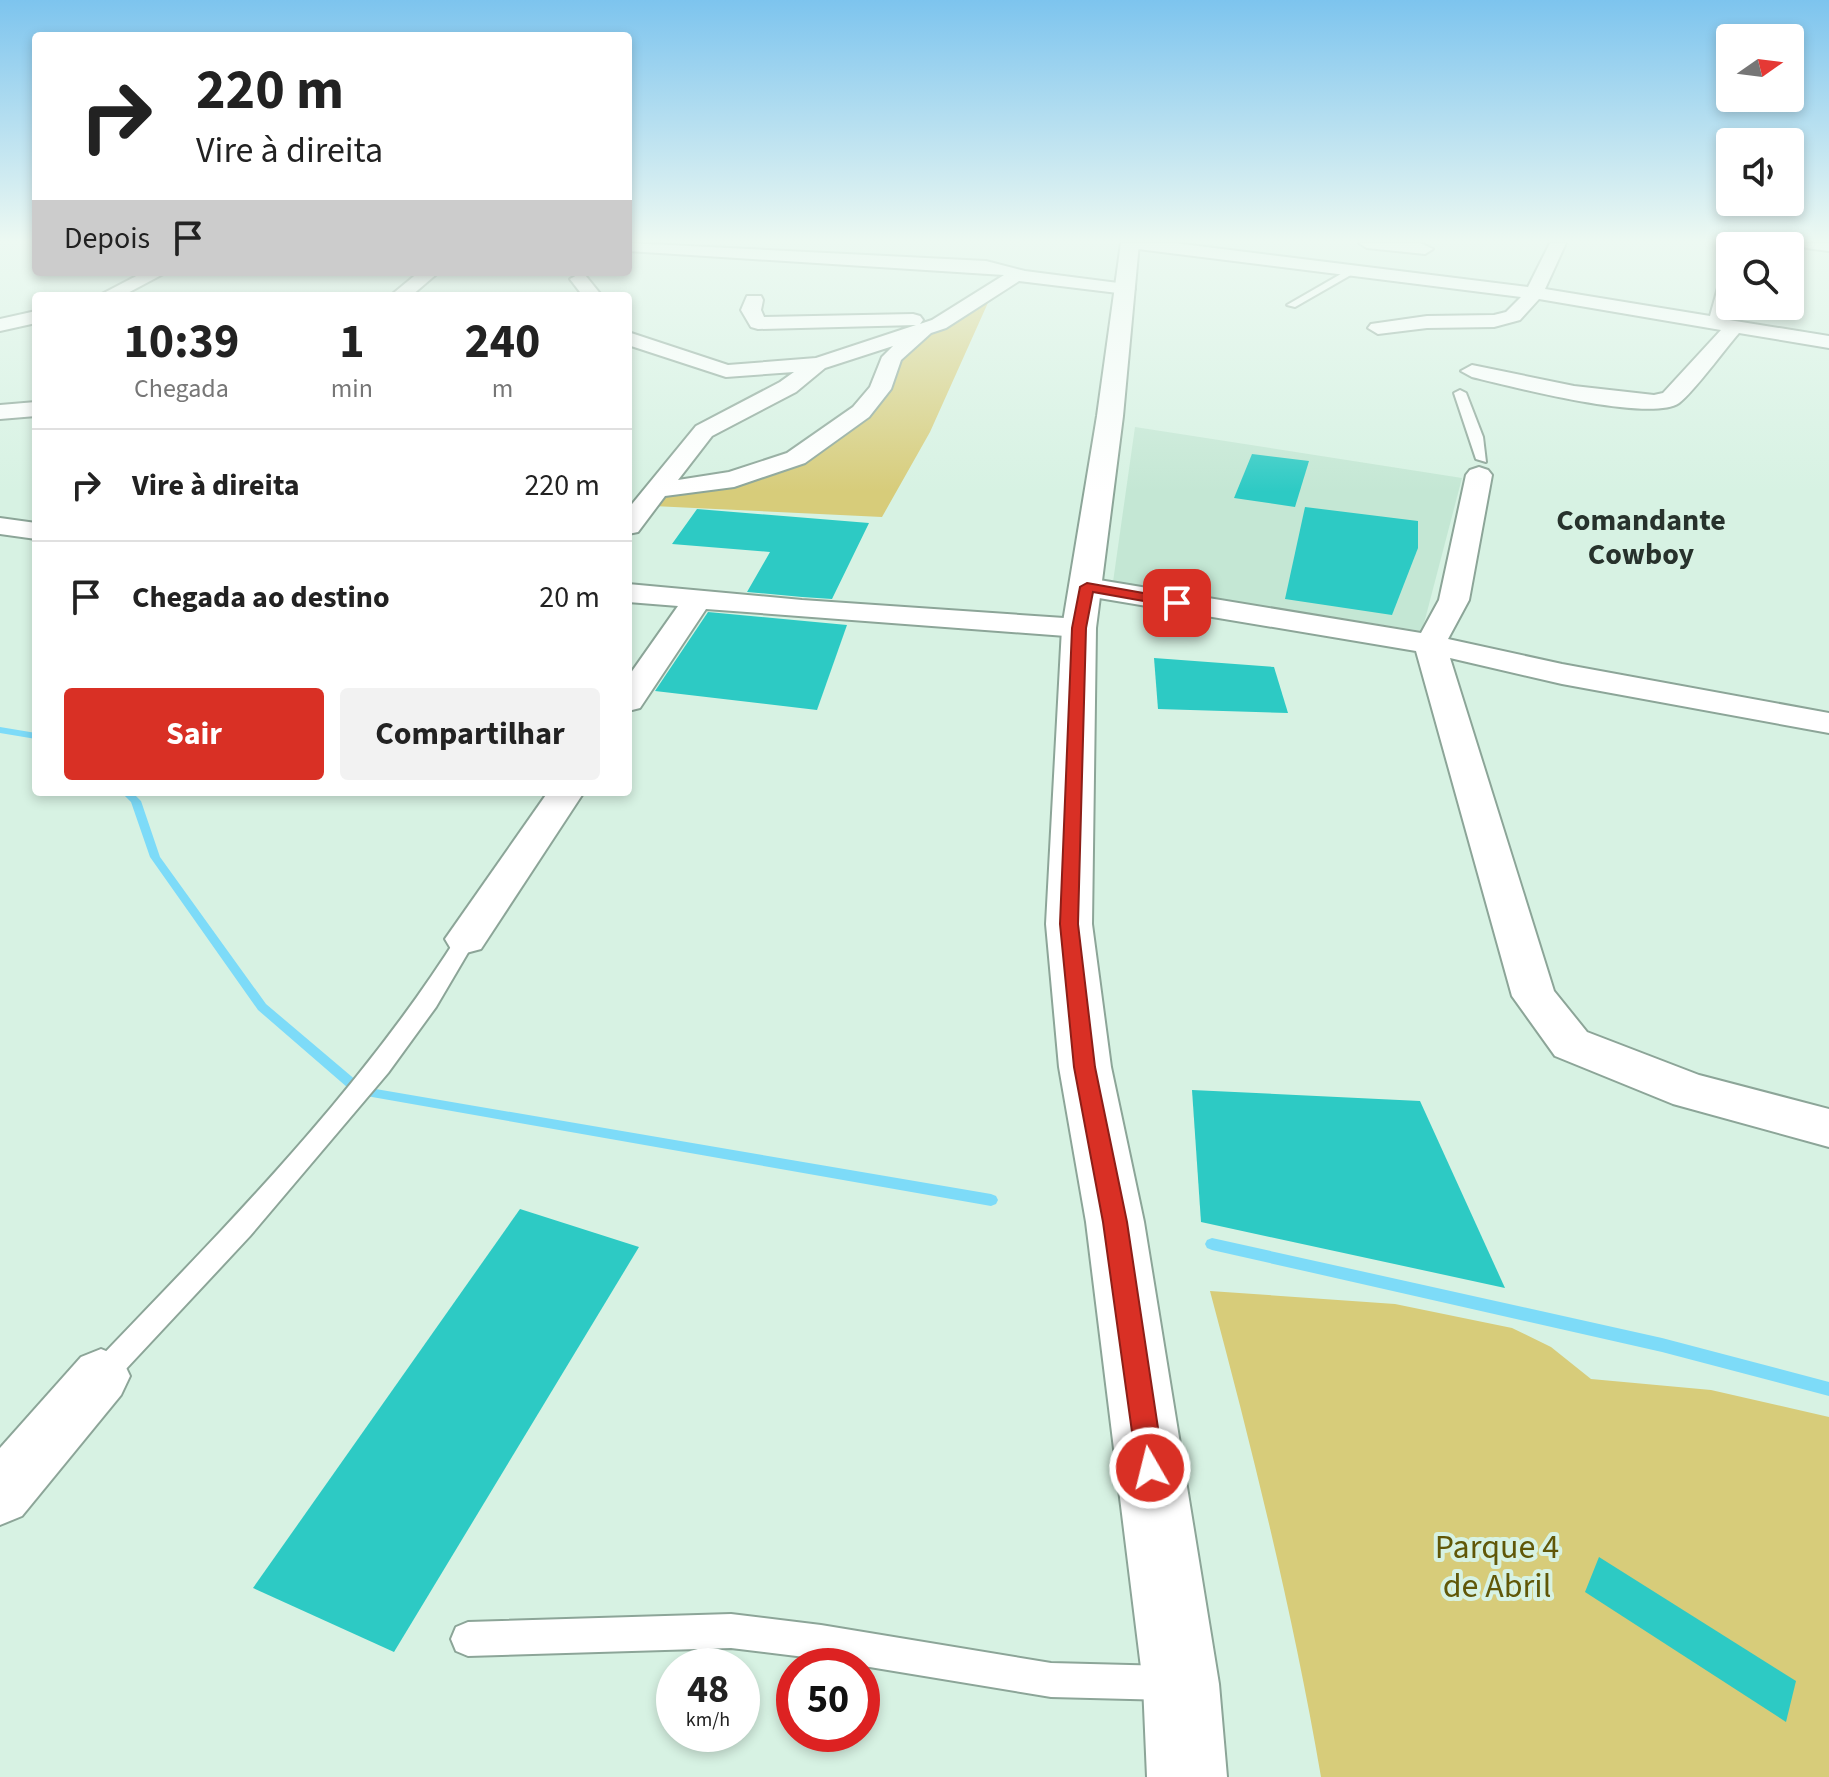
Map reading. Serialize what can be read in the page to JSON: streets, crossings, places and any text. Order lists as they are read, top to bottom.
{
  "districts": ["Comandante Cowboy"],
  "parks": ["Parque 4 de Abril"],
  "north": "right",
  "page": {
    "turn": ["220 m", "Vire à direita"],
    "then": "Depois",
    "eta": [
      "10:39",
      "Chegada",
      "1",
      "min",
      "240",
      "m"
    ],
    "list": [
      {
        "name": "Vire à direita",
        "value": "220 m"
      },
      {
        "name": "Chegada ao destino",
        "value": "20 m"
      }
    ],
    "buttons": ["Sair", "Compartilhar"],
    "speed": "48 km/h",
    "limit": "50"
  }
}
